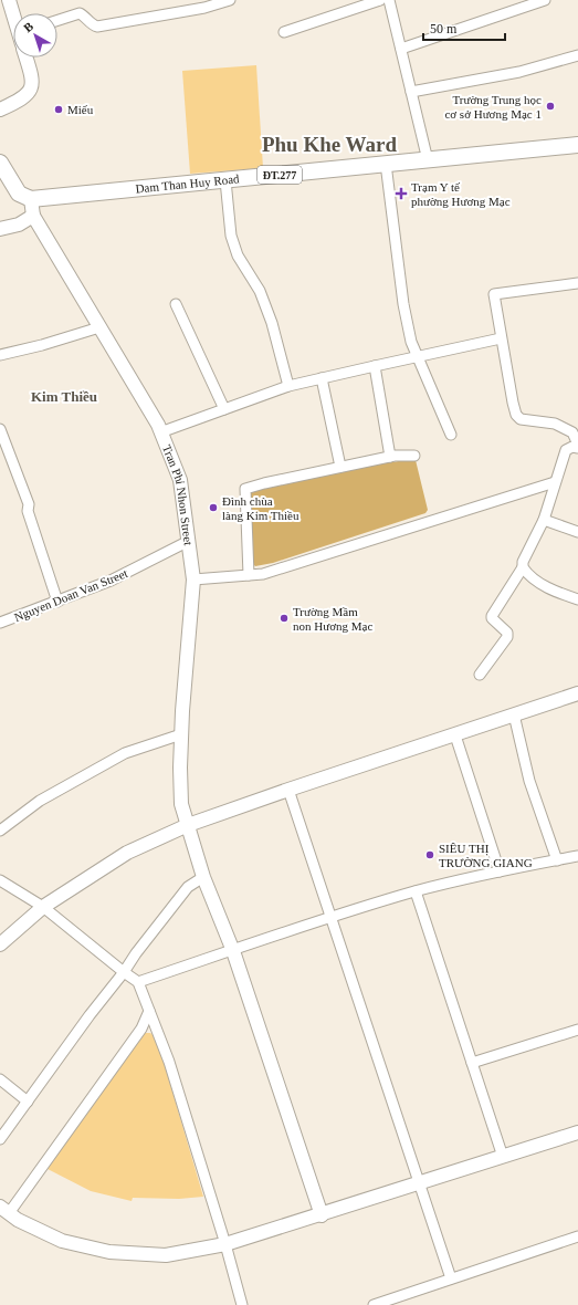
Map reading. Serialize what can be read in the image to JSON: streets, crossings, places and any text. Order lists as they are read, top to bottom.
{
  "streets": {
    "main road": ["ĐT.277", "Dam Than Huy Road"],
    "street": ["Tran Phi Nhon Street", "Nguyen Doan Van Street"]
  },
  "crossings": [
    ["Dam Than Huy Road", "Tran Phi Nhon Street"],
    ["Tran Phi Nhon Street", "Nguyen Doan Van Street"]
  ],
  "districts": ["Phu Khe Ward", "Kim Thiều"],
  "places": {
    "other": [
      "Trường Trung học cơ sở Hương Mạc 1",
      "Miếu",
      "Đình chùa làng Kim Thiều",
      "Trường Mầm non Hương Mạc",
      "SIÊU THỊ TRƯỜNG GIANG"
    ],
    "health": ["Trạm Y tế phường Hương Mạc"]
  },
  "scale_bar": "50 m",
  "north": "top left"
}
